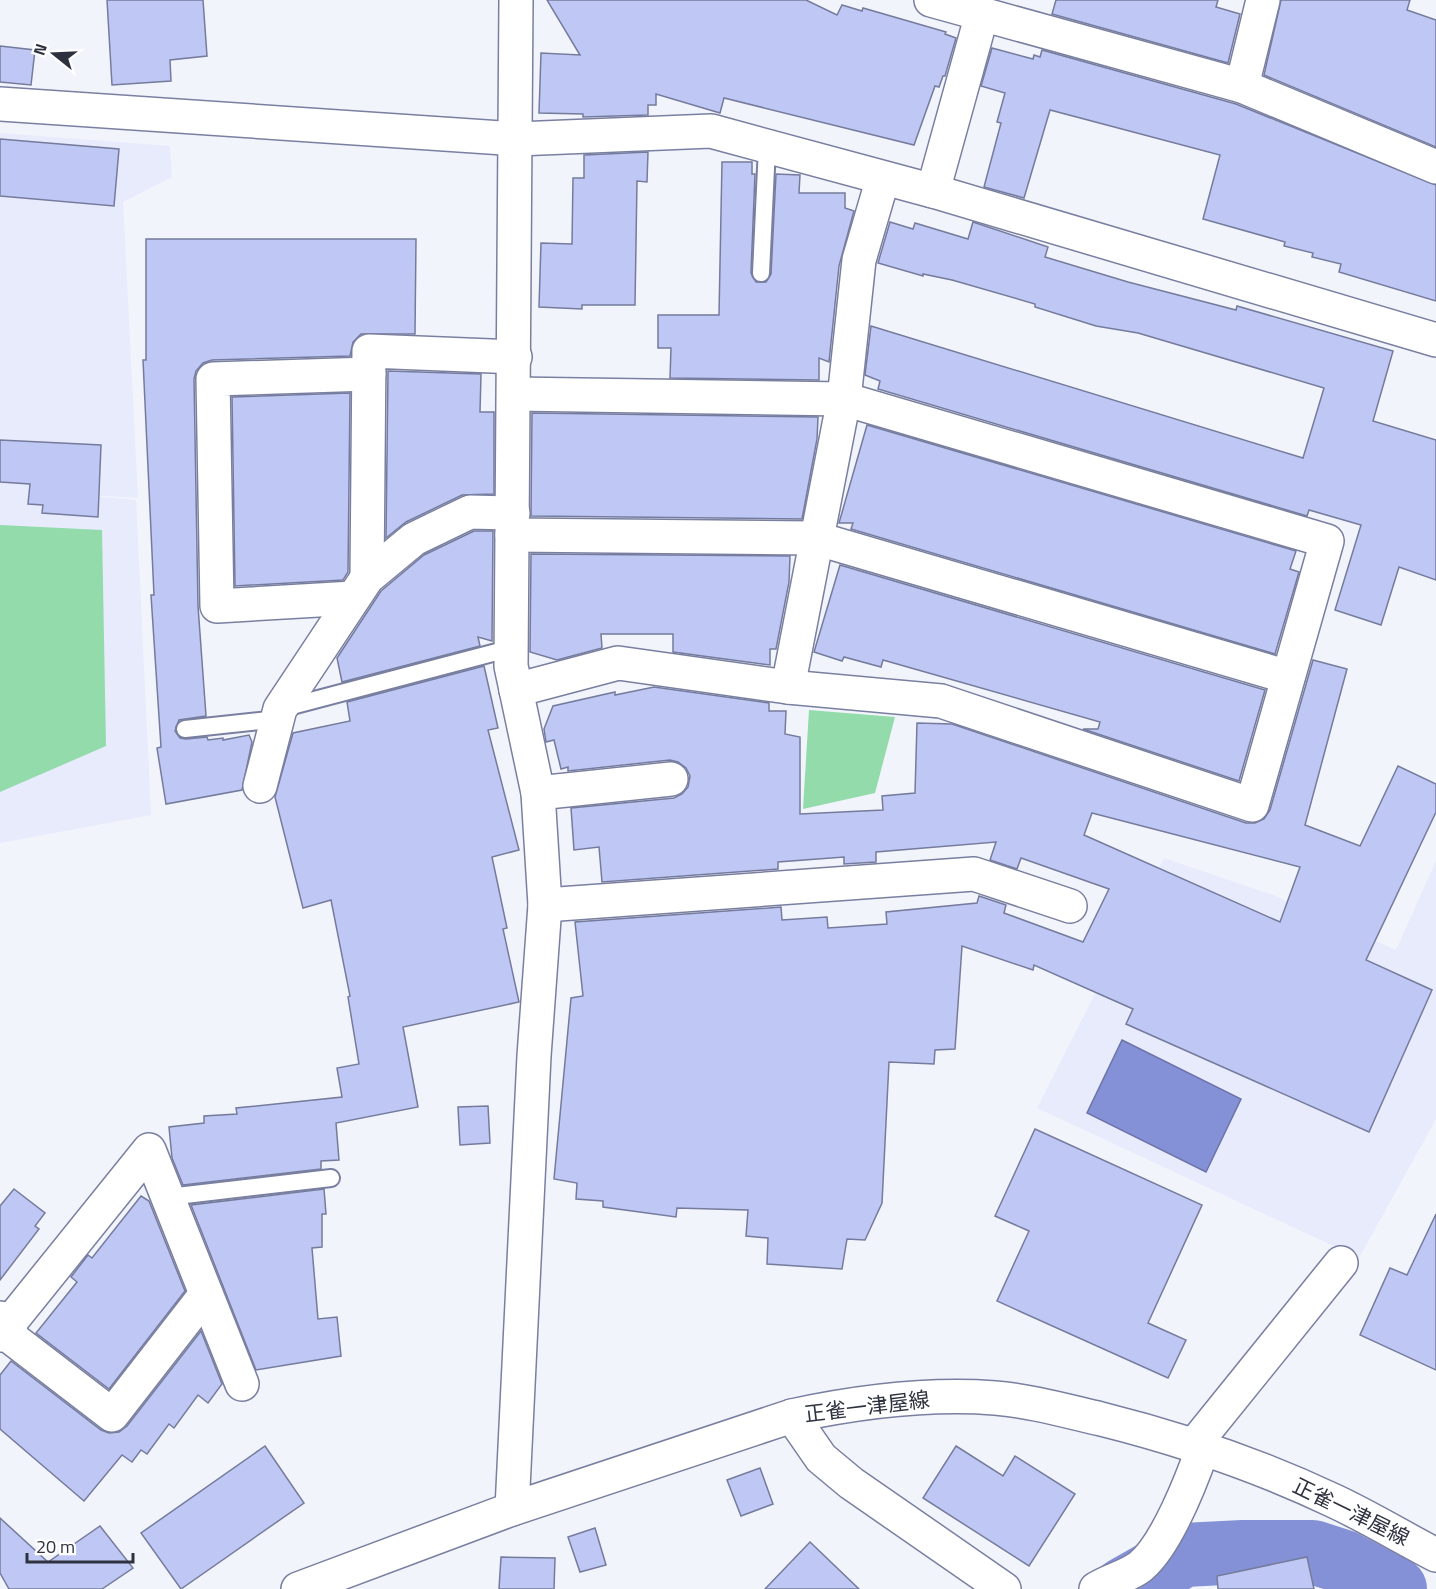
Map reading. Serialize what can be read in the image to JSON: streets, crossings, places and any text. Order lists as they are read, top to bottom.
{
  "streets": {
    "street": ["正雀一津屋線"]
  },
  "scale_bar": "20 m",
  "north": "left"
}
